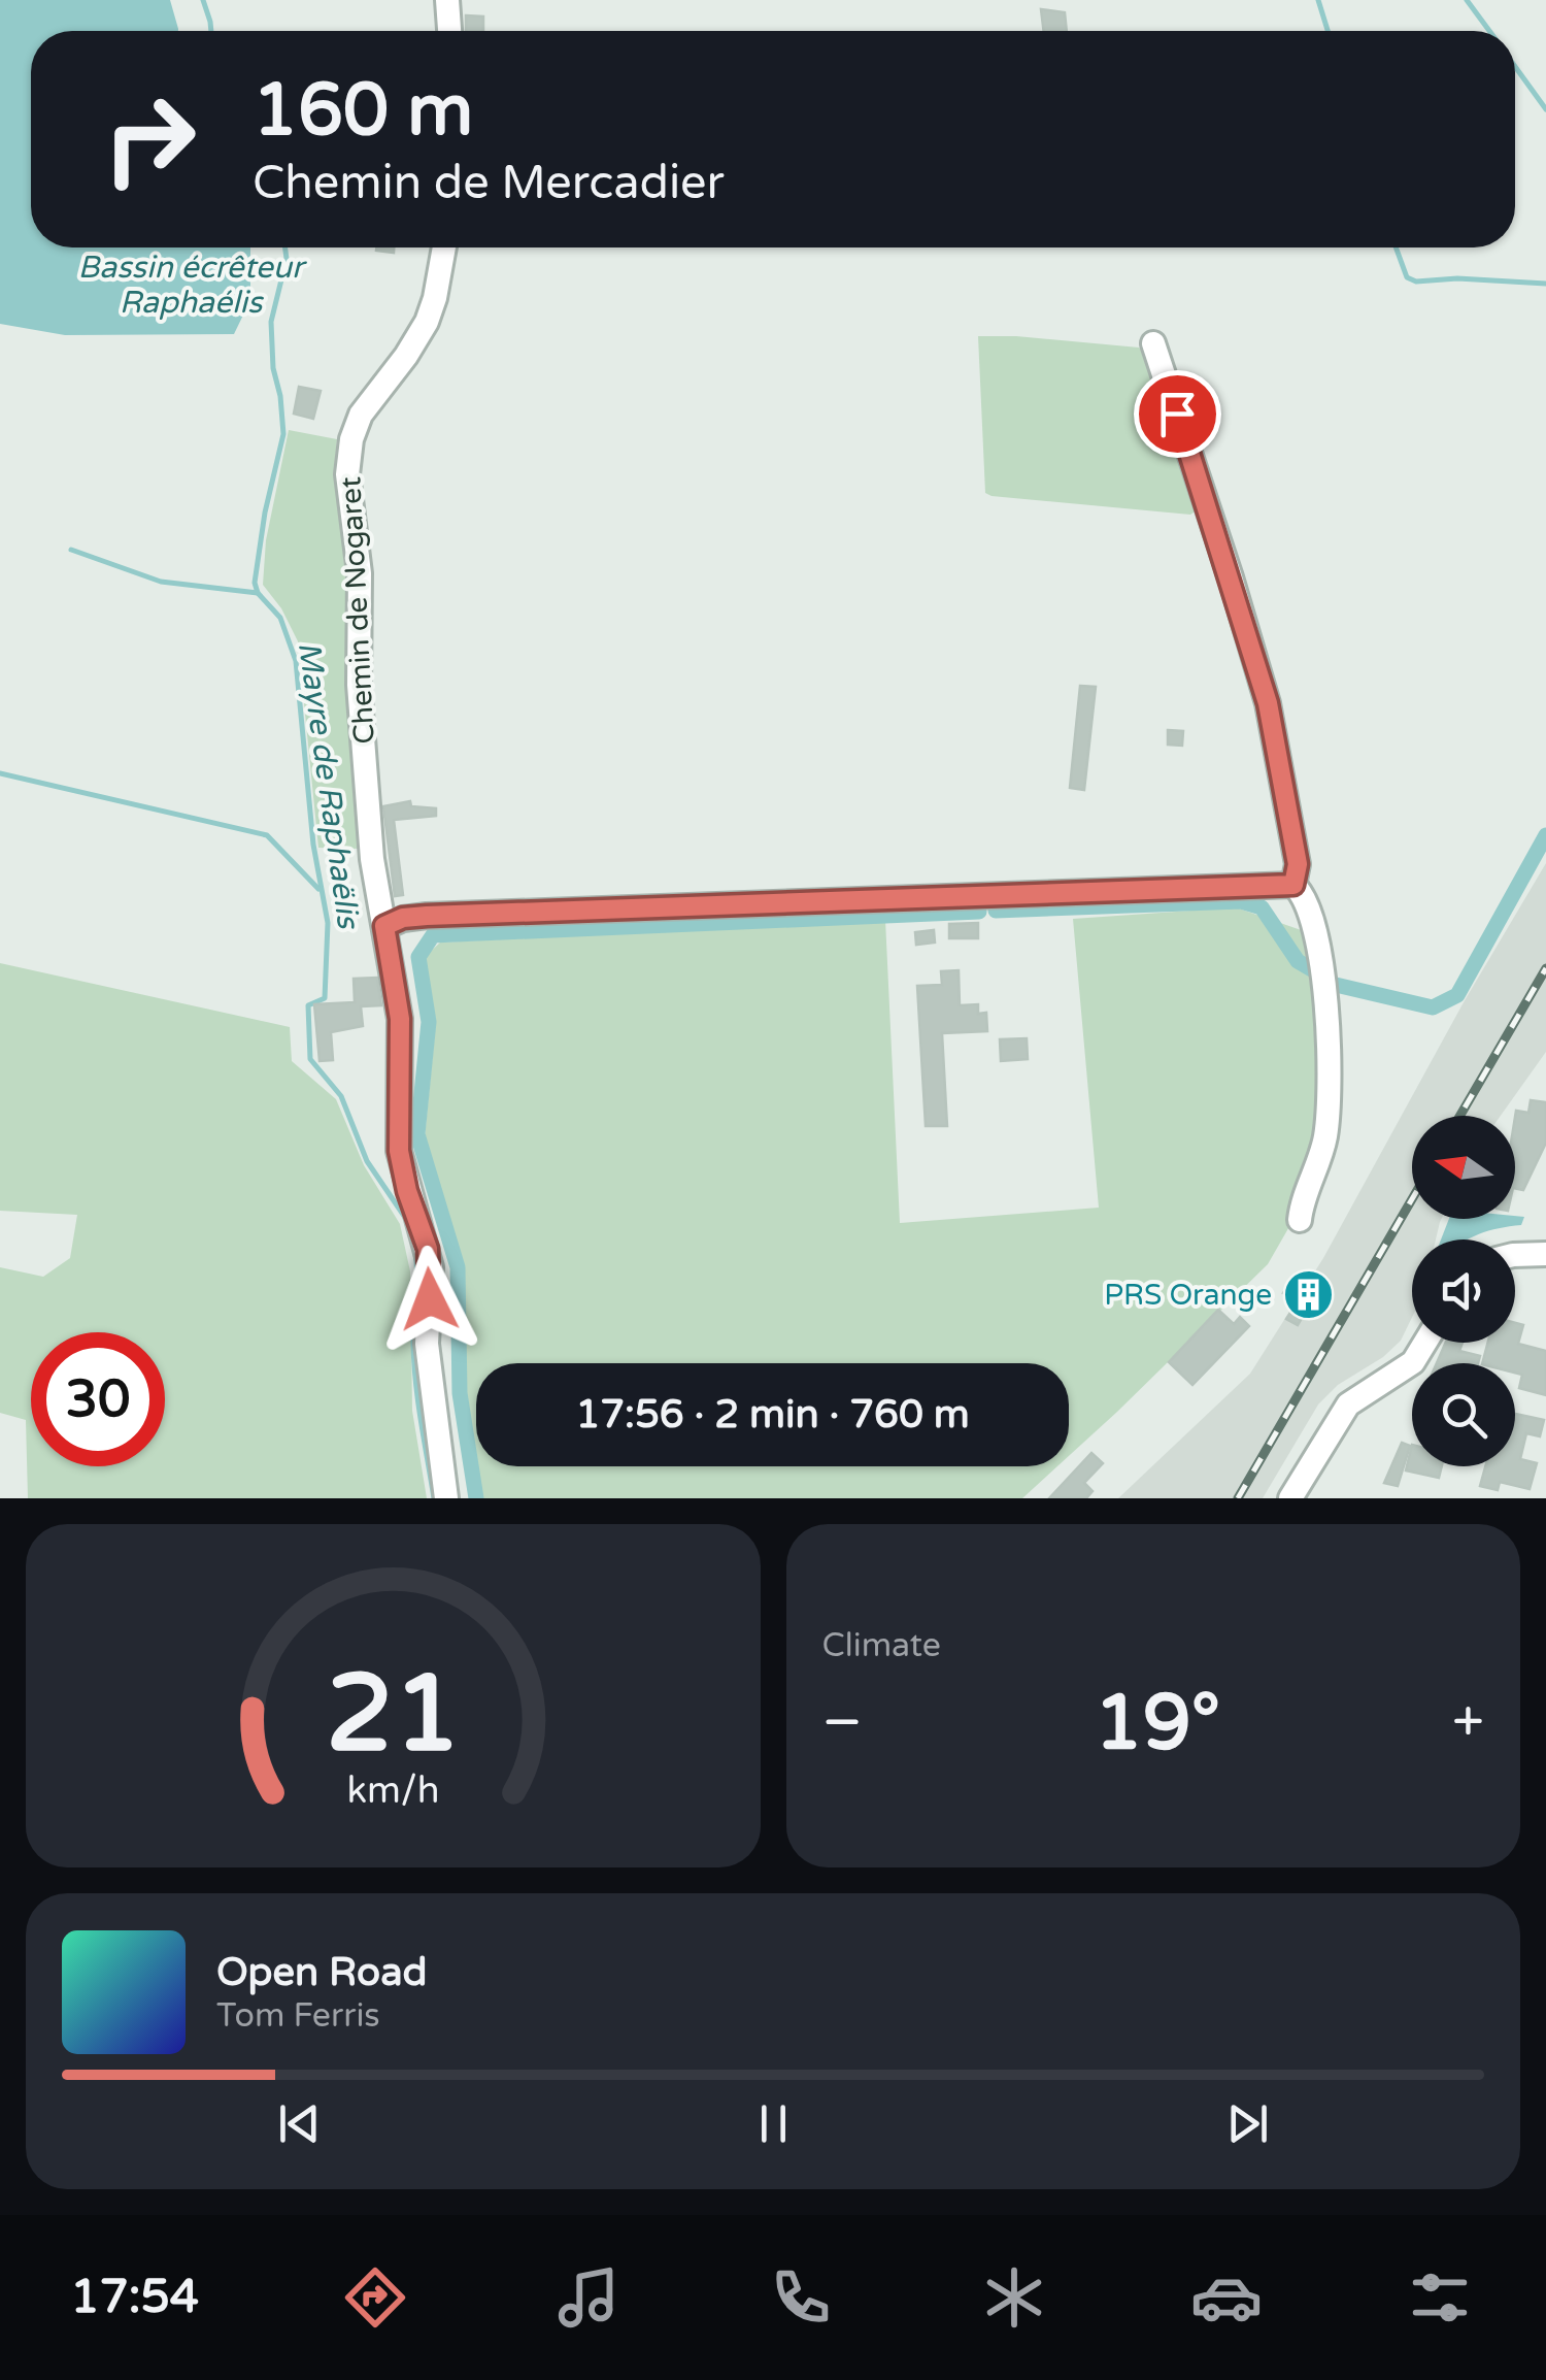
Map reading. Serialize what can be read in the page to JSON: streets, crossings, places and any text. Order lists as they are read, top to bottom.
{
  "streets": {
    "street": ["Chemin de Nogaret"]
  },
  "water": ["Bassin écrêteur Raphaélis", "Mayre de Raphaëlis"],
  "places": {
    "building": ["PRS Orange"]
  },
  "north": "left",
  "page": {
    "turn": ["160 m", "Chemin de Mercadier"],
    "limit": "30",
    "trip": "17:56 · 2 min · 760 m",
    "tile": "Climate",
    "heat": ["−", "19°", "+"],
    "song": ["Open Road", "Tom Ferris"],
    "tabs": "17:54",
    "gauge": ["21", "km/h"]
  }
}
